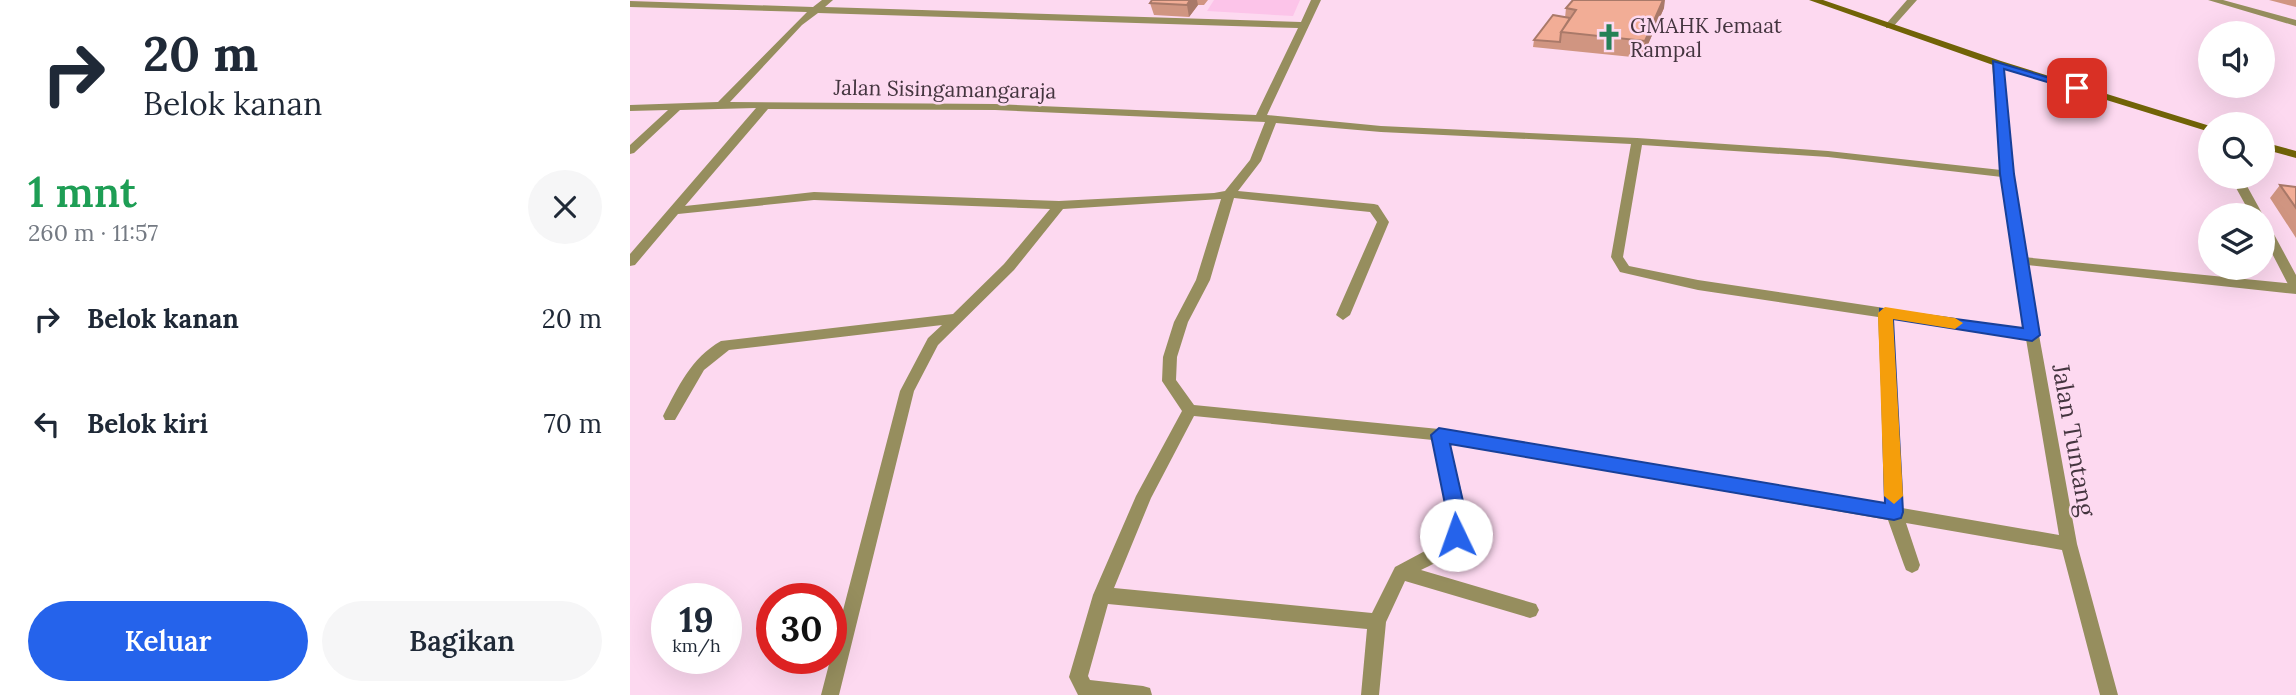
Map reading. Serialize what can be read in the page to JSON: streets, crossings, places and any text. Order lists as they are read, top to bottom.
{
  "streets": {
    "street": ["Jalan Sisingamangaraja", "Jalan Tuntang"]
  },
  "crossings": [
    ["Jalan Sisingamangaraja", "Jalan Tuntang"]
  ],
  "places": {
    "church": ["GMAHK Jemaat Rampal"]
  },
  "page": {
    "turn": ["20 m", "Belok kanan"],
    "heading": ["1 mnt", "260 m · 11:57"],
    "list": [
      {
        "name": "Belok kanan",
        "value": "20 m"
      },
      {
        "name": "Belok kiri",
        "value": "70 m"
      }
    ],
    "speed": "19 km/h",
    "limit": "30",
    "buttons": ["Keluar", "Bagikan"]
  }
}
